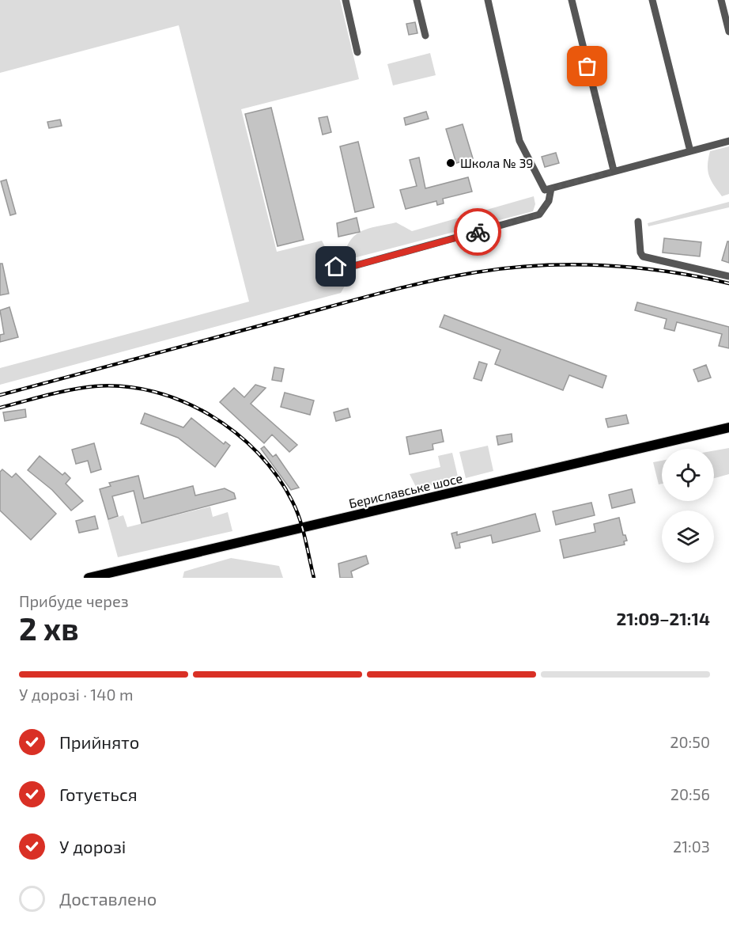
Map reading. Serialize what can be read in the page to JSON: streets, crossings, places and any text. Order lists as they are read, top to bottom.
{
  "streets": {
    "main road": ["Бериславське шосе"]
  },
  "places": ["Школа № 39"],
  "page": {
    "heading": ["2 хв", "Прибуде через", "21:09–21:14"],
    "bar": "У дорозі · 140 m",
    "list": [
      ["Прийнято", "20:50"],
      ["Готується", "20:56"],
      ["У дорозі", "21:03"],
      "Доставлено"
    ]
  }
}
